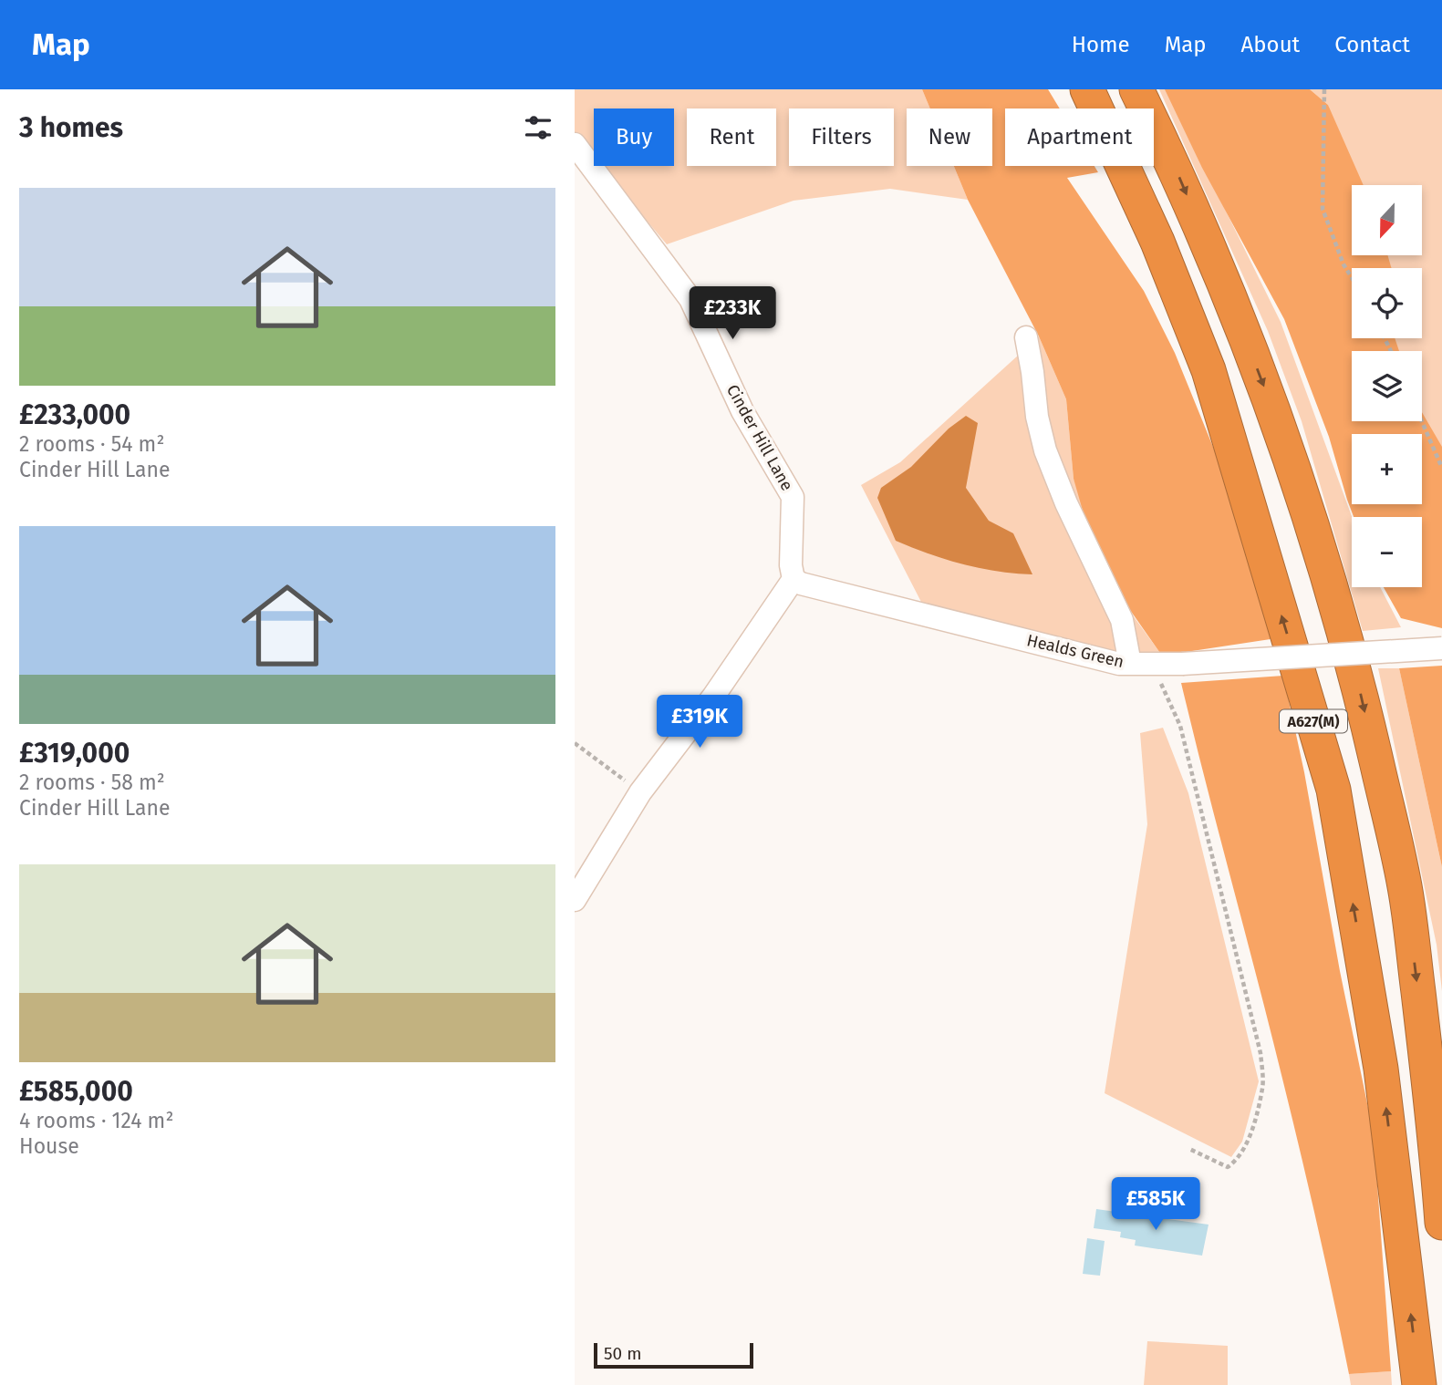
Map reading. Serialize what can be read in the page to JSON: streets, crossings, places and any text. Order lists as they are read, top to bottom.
{
  "streets": {
    "highway": ["A627(M)"],
    "street": ["Cinder Hill Lane", "Healds Green"]
  },
  "crossings": [
    ["Cinder Hill Lane", "Healds Green"]
  ],
  "scale_bar": "50 m",
  "north": "bottom",
  "page": {
    "header": "Map",
    "nav": [
      "Home",
      "Map",
      "About",
      "Contact"
    ],
    "heading": "3 homes",
    "chip": [
      "Buy",
      "Rent",
      "Filters",
      "New",
      "Apartment"
    ],
    "list": [
      {
        "name": "£233,000",
        "note": "2 rooms · 54 m² · Cinder Hill Lane"
      },
      {
        "name": "£319,000",
        "note": "2 rooms · 58 m² · Cinder Hill Lane"
      },
      {
        "name": "£585,000",
        "note": "4 rooms · 124 m² · House"
      }
    ],
    "map_buttons": ["+", "−"],
    "price": ["£233K", "£319K", "£585K"],
    "scale": "50 m"
  }
}
